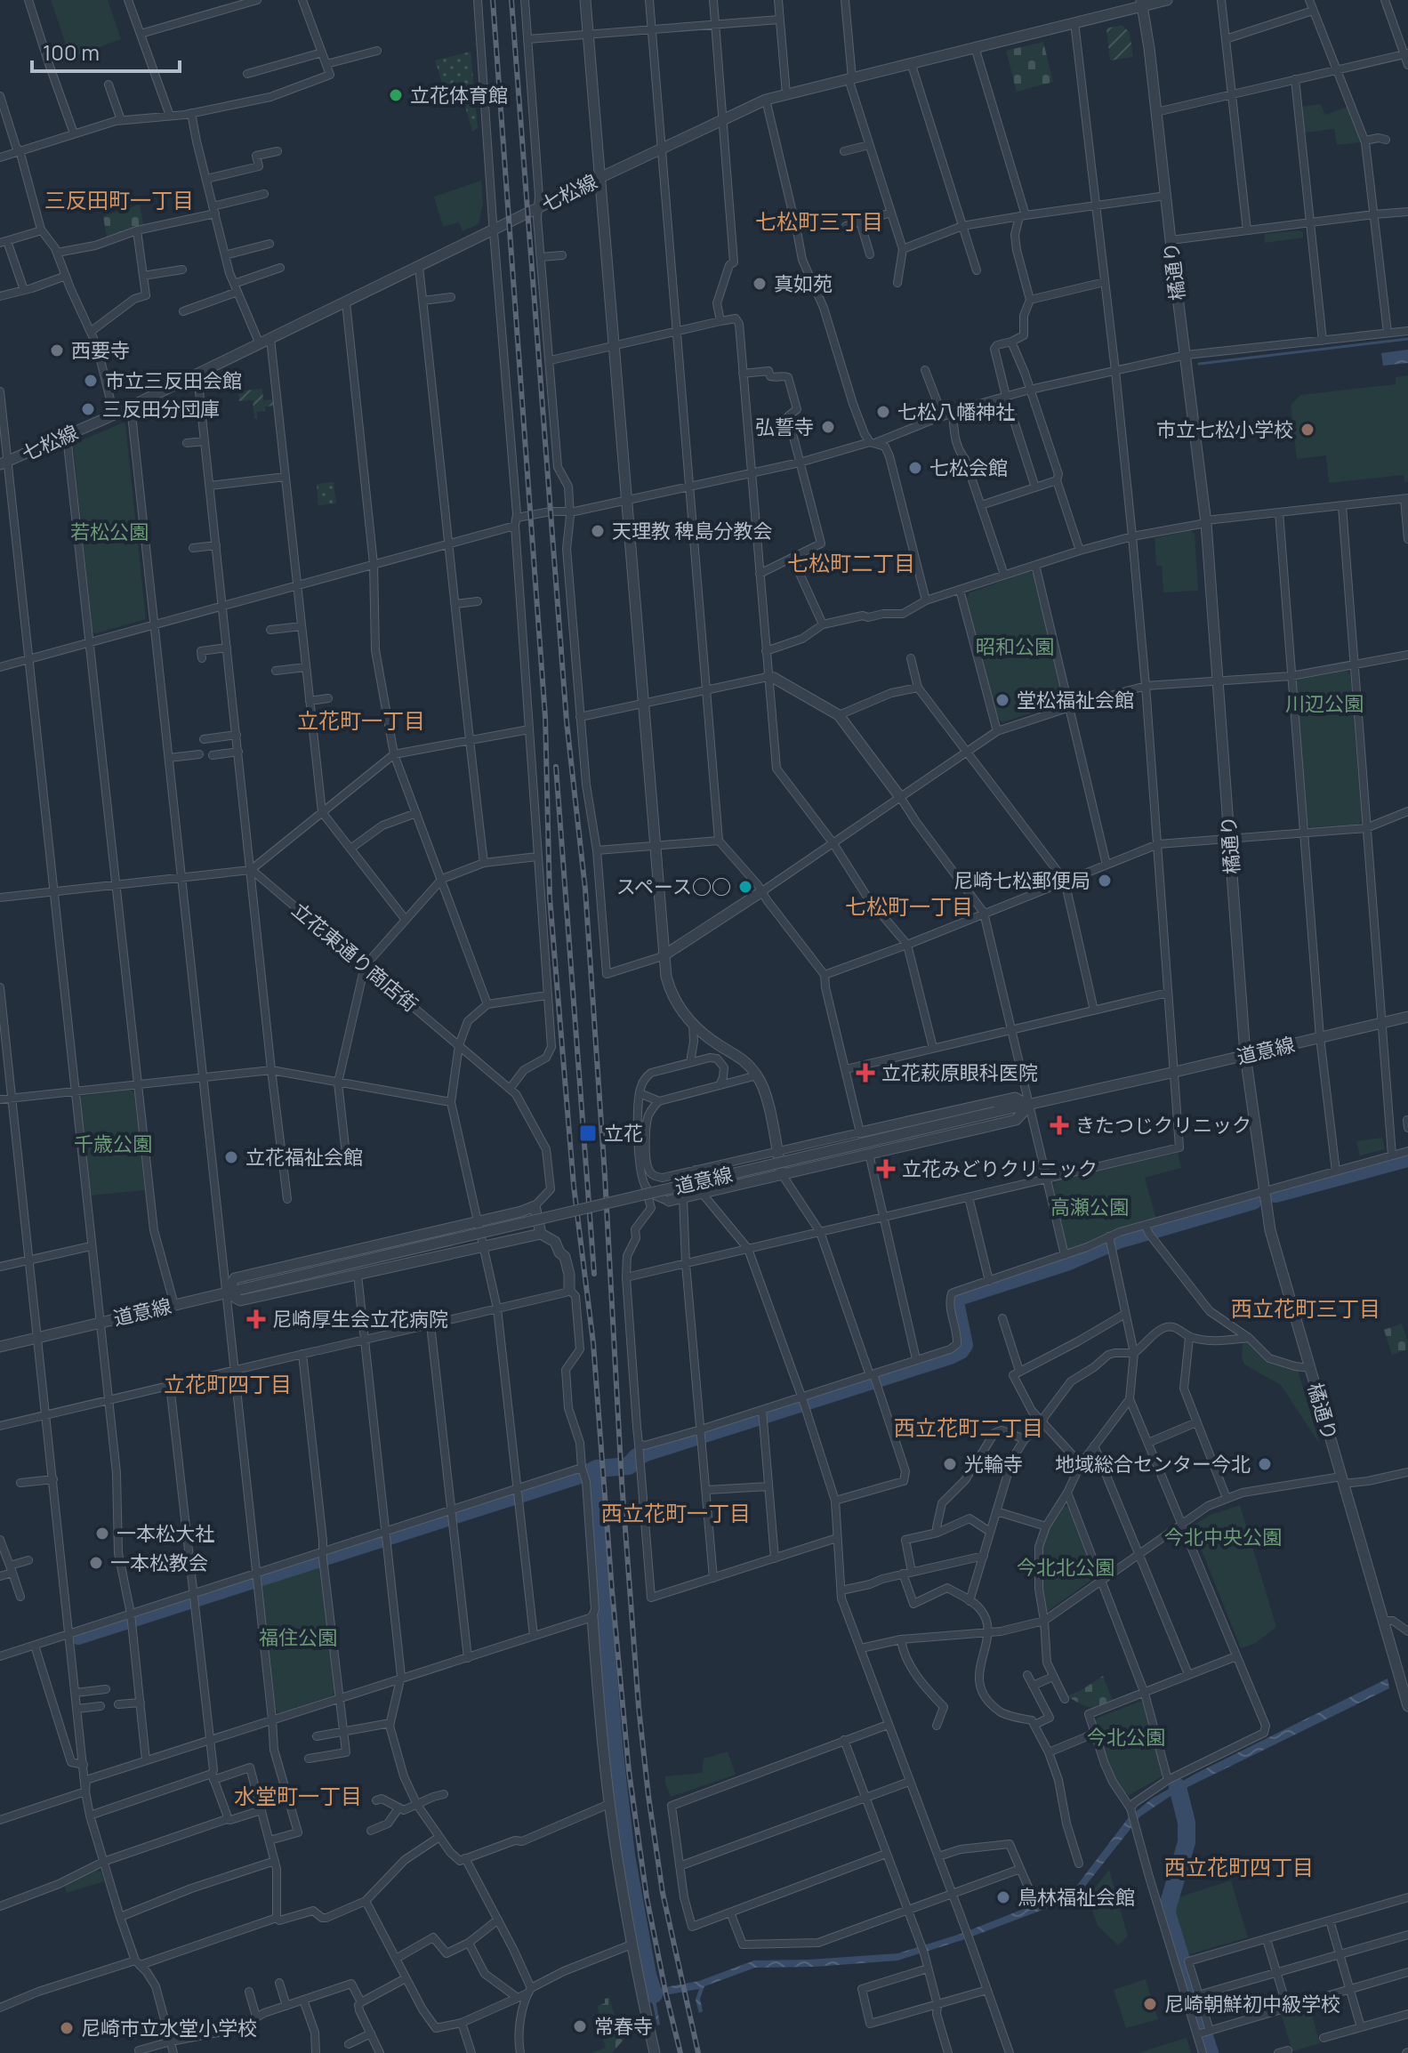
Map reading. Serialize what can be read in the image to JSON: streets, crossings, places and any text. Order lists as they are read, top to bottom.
{
  "streets": {
    "street": [
      "七松線",
      "橘通り",
      "立花東通り商店街",
      "道意線"
    ]
  },
  "crossings": [
    ["七松線", "橘通り"],
    ["橘通り", "道意線"]
  ],
  "districts": [
    "三反田町一丁目",
    "七松町三丁目",
    "七松町二丁目",
    "立花町一丁目",
    "七松町一丁目",
    "西立花町三丁目",
    "立花町四丁目",
    "西立花町二丁目",
    "西立花町一丁目",
    "水堂町一丁目",
    "西立花町四丁目"
  ],
  "parks": [
    "若松公園",
    "昭和公園",
    "川辺公園",
    "千歳公園",
    "高瀬公園",
    "今北中央公園",
    "今北北公園",
    "福住公園",
    "今北公園"
  ],
  "places": {
    "other": [
      "立花体育館",
      "真如苑",
      "西要寺",
      "市立三反田会館",
      "三反田分団庫",
      "七松八幡神社",
      "弘誓寺",
      "市立七松小学校",
      "七松会館",
      "天理教 稗島分教会",
      "堂松福祉会館",
      "尼崎七松郵便局",
      "スペース○○",
      "立花福祉会館",
      "光輪寺",
      "地域総合センター今北",
      "一本松大社",
      "一本松教会",
      "鳥林福祉会館",
      "尼崎朝鮮初中級学校",
      "常春寺",
      "尼崎市立水堂小学校"
    ],
    "health": [
      "立花萩原眼科医院",
      "きたつじクリニック",
      "立花みどりクリニック",
      "尼崎厚生会立花病院"
    ],
    "transit": ["立花"]
  },
  "scale_bar": "100 m"
}
